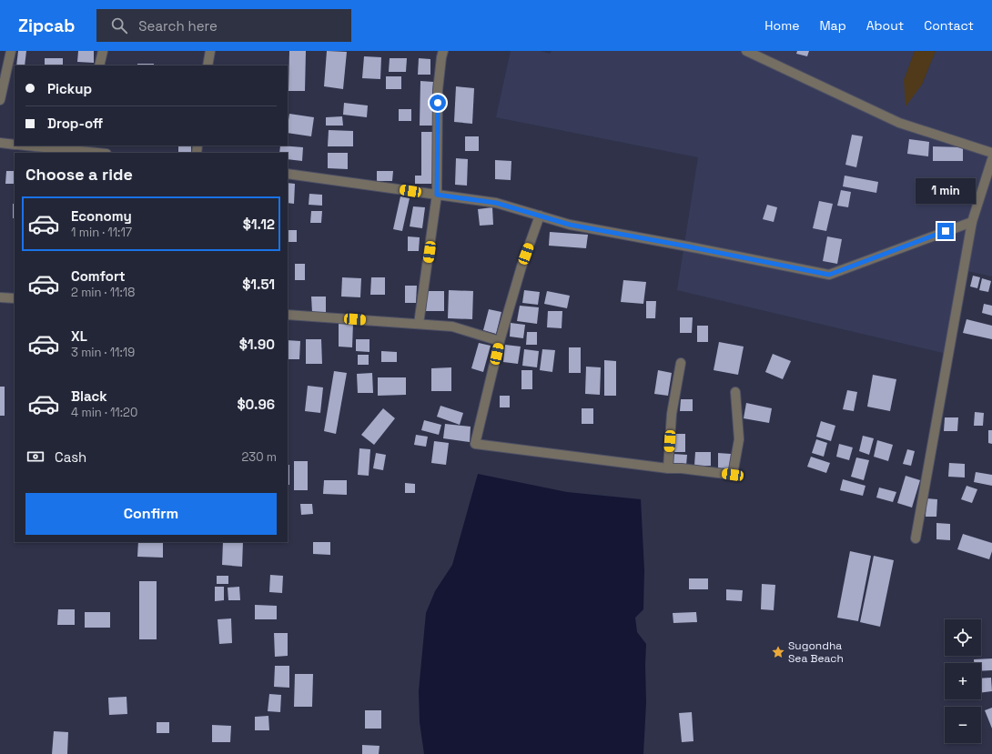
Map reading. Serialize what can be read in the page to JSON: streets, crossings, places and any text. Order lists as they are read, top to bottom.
{
  "places": {
    "place": ["Sugondha Sea Beach"]
  },
  "page": {
    "header": "Zipcab",
    "search": "Search here",
    "nav": [
      "Home",
      "Map",
      "About",
      "Contact"
    ],
    "banner": ["Pickup", "Drop-off"],
    "heading": "Choose a ride",
    "bubble": "1 min",
    "list": [
      {
        "name": "Economy",
        "note": "1 min · 11:17",
        "value": "$1.12"
      },
      {
        "name": "Comfort",
        "note": "2 min · 11:18",
        "value": "$1.51"
      },
      {
        "name": "XL",
        "note": "3 min · 11:19",
        "value": "$1.90"
      },
      {
        "name": "Black",
        "note": "4 min · 11:20",
        "value": "$0.96"
      }
    ],
    "pay": ["Cash", "230 m"],
    "buttons": "Confirm",
    "map_buttons": ["+", "−"]
  }
}
